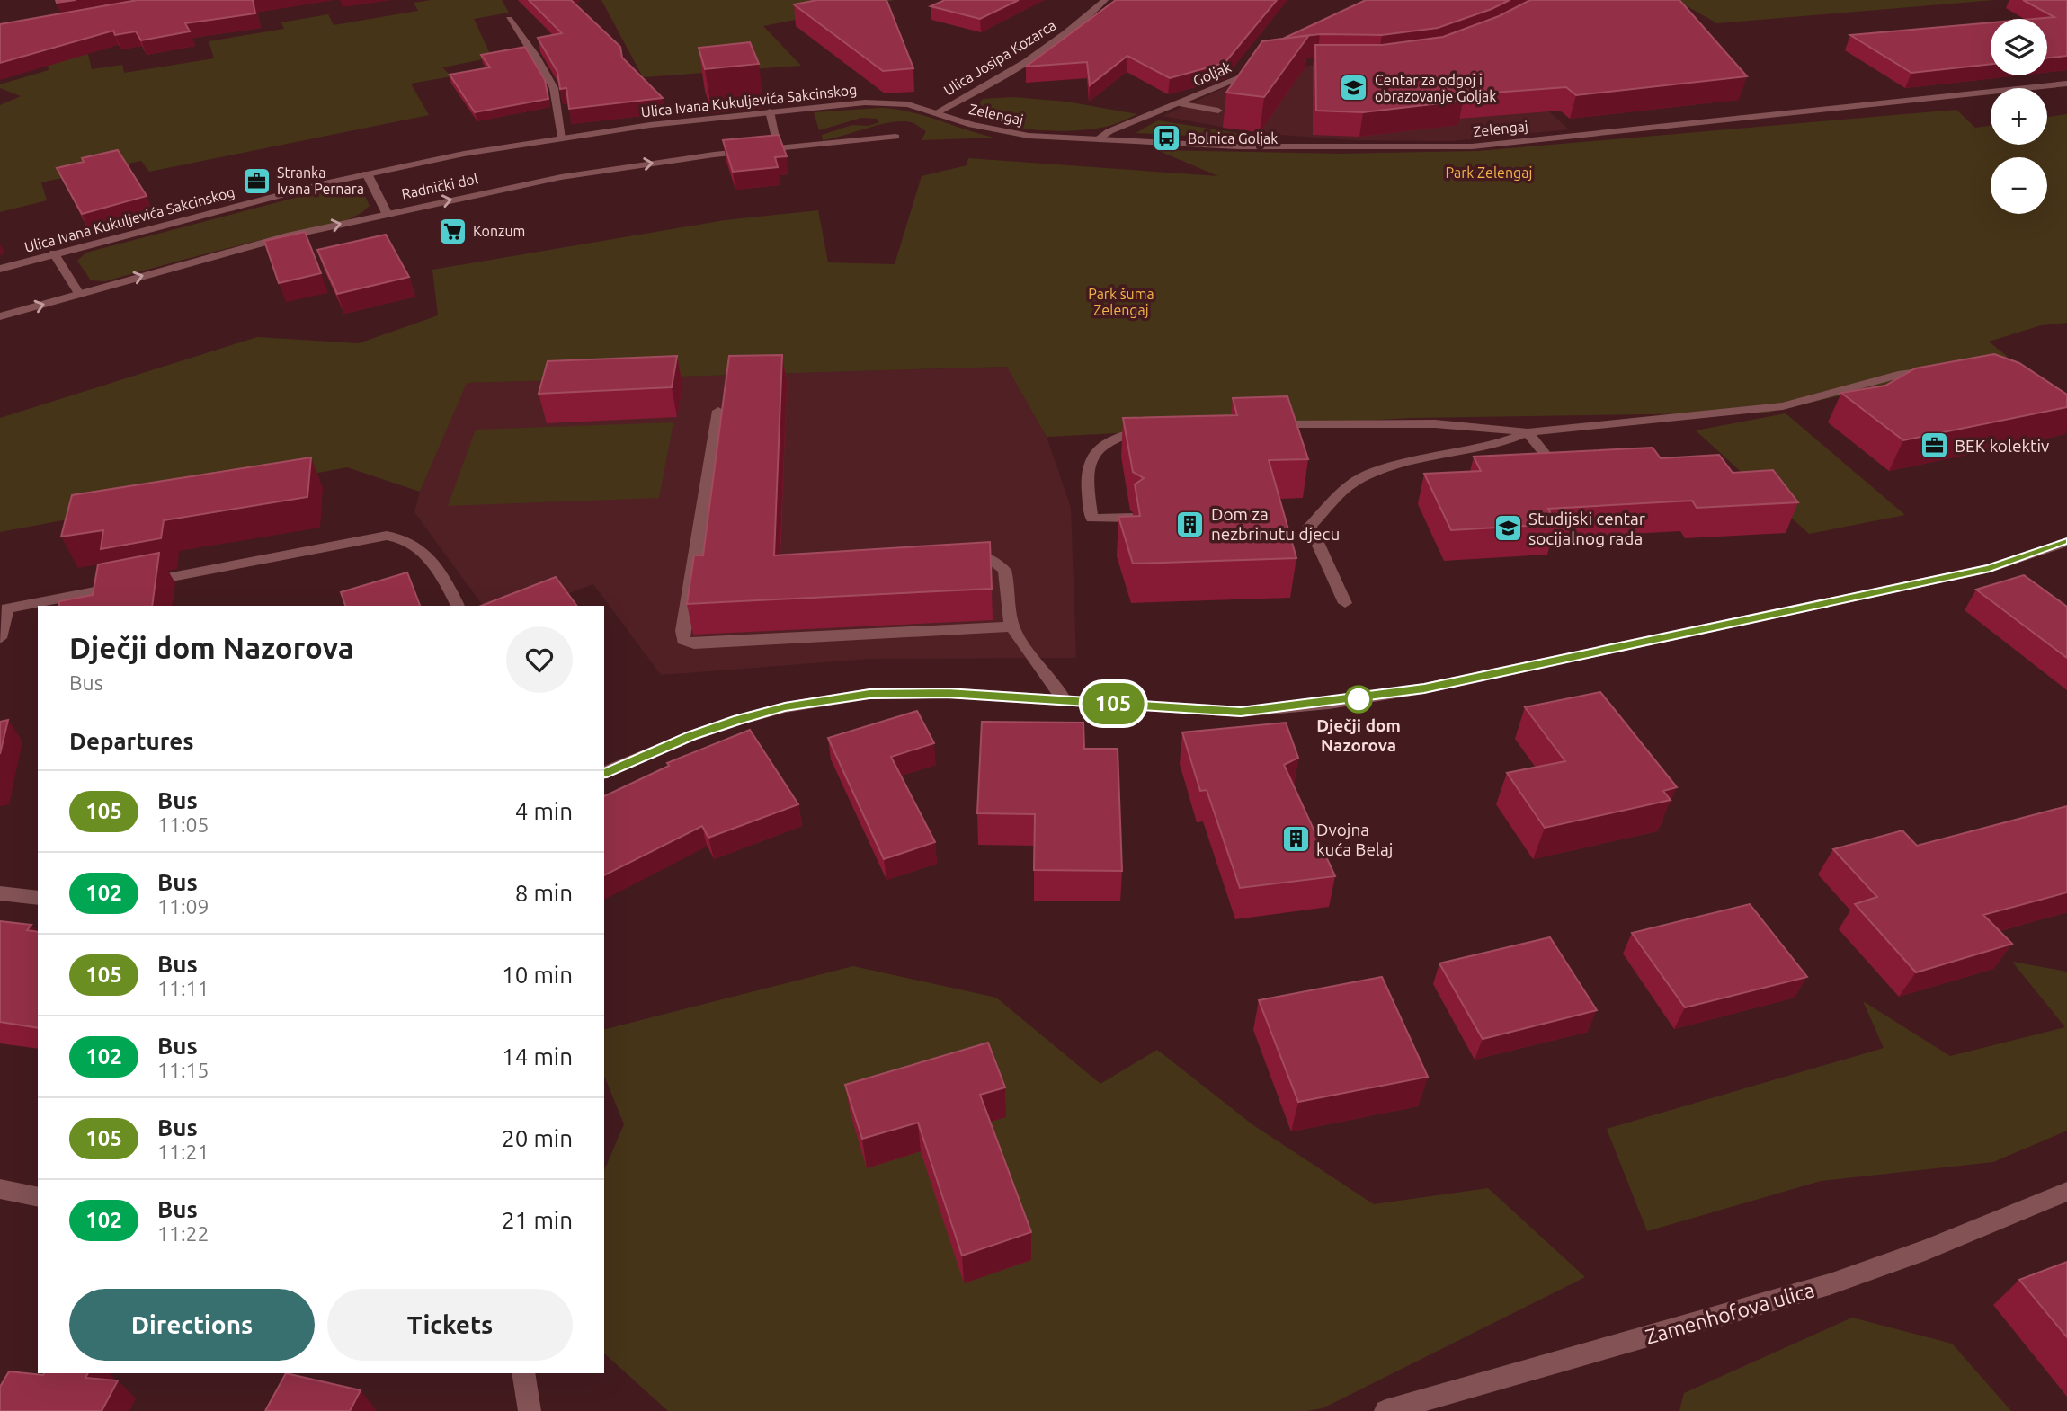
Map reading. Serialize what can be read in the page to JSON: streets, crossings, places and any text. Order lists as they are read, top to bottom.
{
  "streets": {
    "street": [
      "Ulica Josipa Kozarca",
      "Goljak",
      "Ulica Ivana Kukuljevića Sakcinskog",
      "Zelengaj",
      "Radnički dol",
      "Zamenhofova ulica"
    ]
  },
  "crossings": [
    ["Ulica Josipa Kozarca", "Ulica Ivana Kukuljevića Sakcinskog"],
    ["Ulica Josipa Kozarca", "Zelengaj"],
    ["Goljak", "Zelengaj"],
    ["Ulica Ivana Kukuljevića Sakcinskog", "Zelengaj"]
  ],
  "one_way": ["Radnički dol"],
  "parks": ["Park Zelengaj", "Park šuma Zelengaj"],
  "places": {
    "school or university": ["Centar za odgoj i obrazovanje Goljak", "Studijski centar socijalnog rada"],
    "bus stop": ["Bolnica Goljak"],
    "office": ["Stranka Ivana Pernara", "BEK kolektiv"],
    "supermarket": ["Konzum"],
    "building": ["Dom za nezbrinutu djecu", "Dvojna kuća Belaj"],
    "other": ["Dječji dom Nazorova"]
  },
  "lines": ["bus line 105"],
  "page": {
    "on_map": "105",
    "map_buttons": ["+", "−"],
    "heading": [
      ["Dječji dom Nazorova", "Bus"],
      "Departures"
    ],
    "list": [
      {
        "mark": "105",
        "name": "Bus",
        "note": "11:05",
        "value": "4 min"
      },
      {
        "mark": "102",
        "name": "Bus",
        "note": "11:09",
        "value": "8 min"
      },
      {
        "mark": "105",
        "name": "Bus",
        "note": "11:11",
        "value": "10 min"
      },
      {
        "mark": "102",
        "name": "Bus",
        "note": "11:15",
        "value": "14 min"
      },
      {
        "mark": "105",
        "name": "Bus",
        "note": "11:21",
        "value": "20 min"
      },
      {
        "mark": "102",
        "name": "Bus",
        "note": "11:22",
        "value": "21 min"
      }
    ],
    "buttons": ["Directions", "Tickets"]
  }
}
